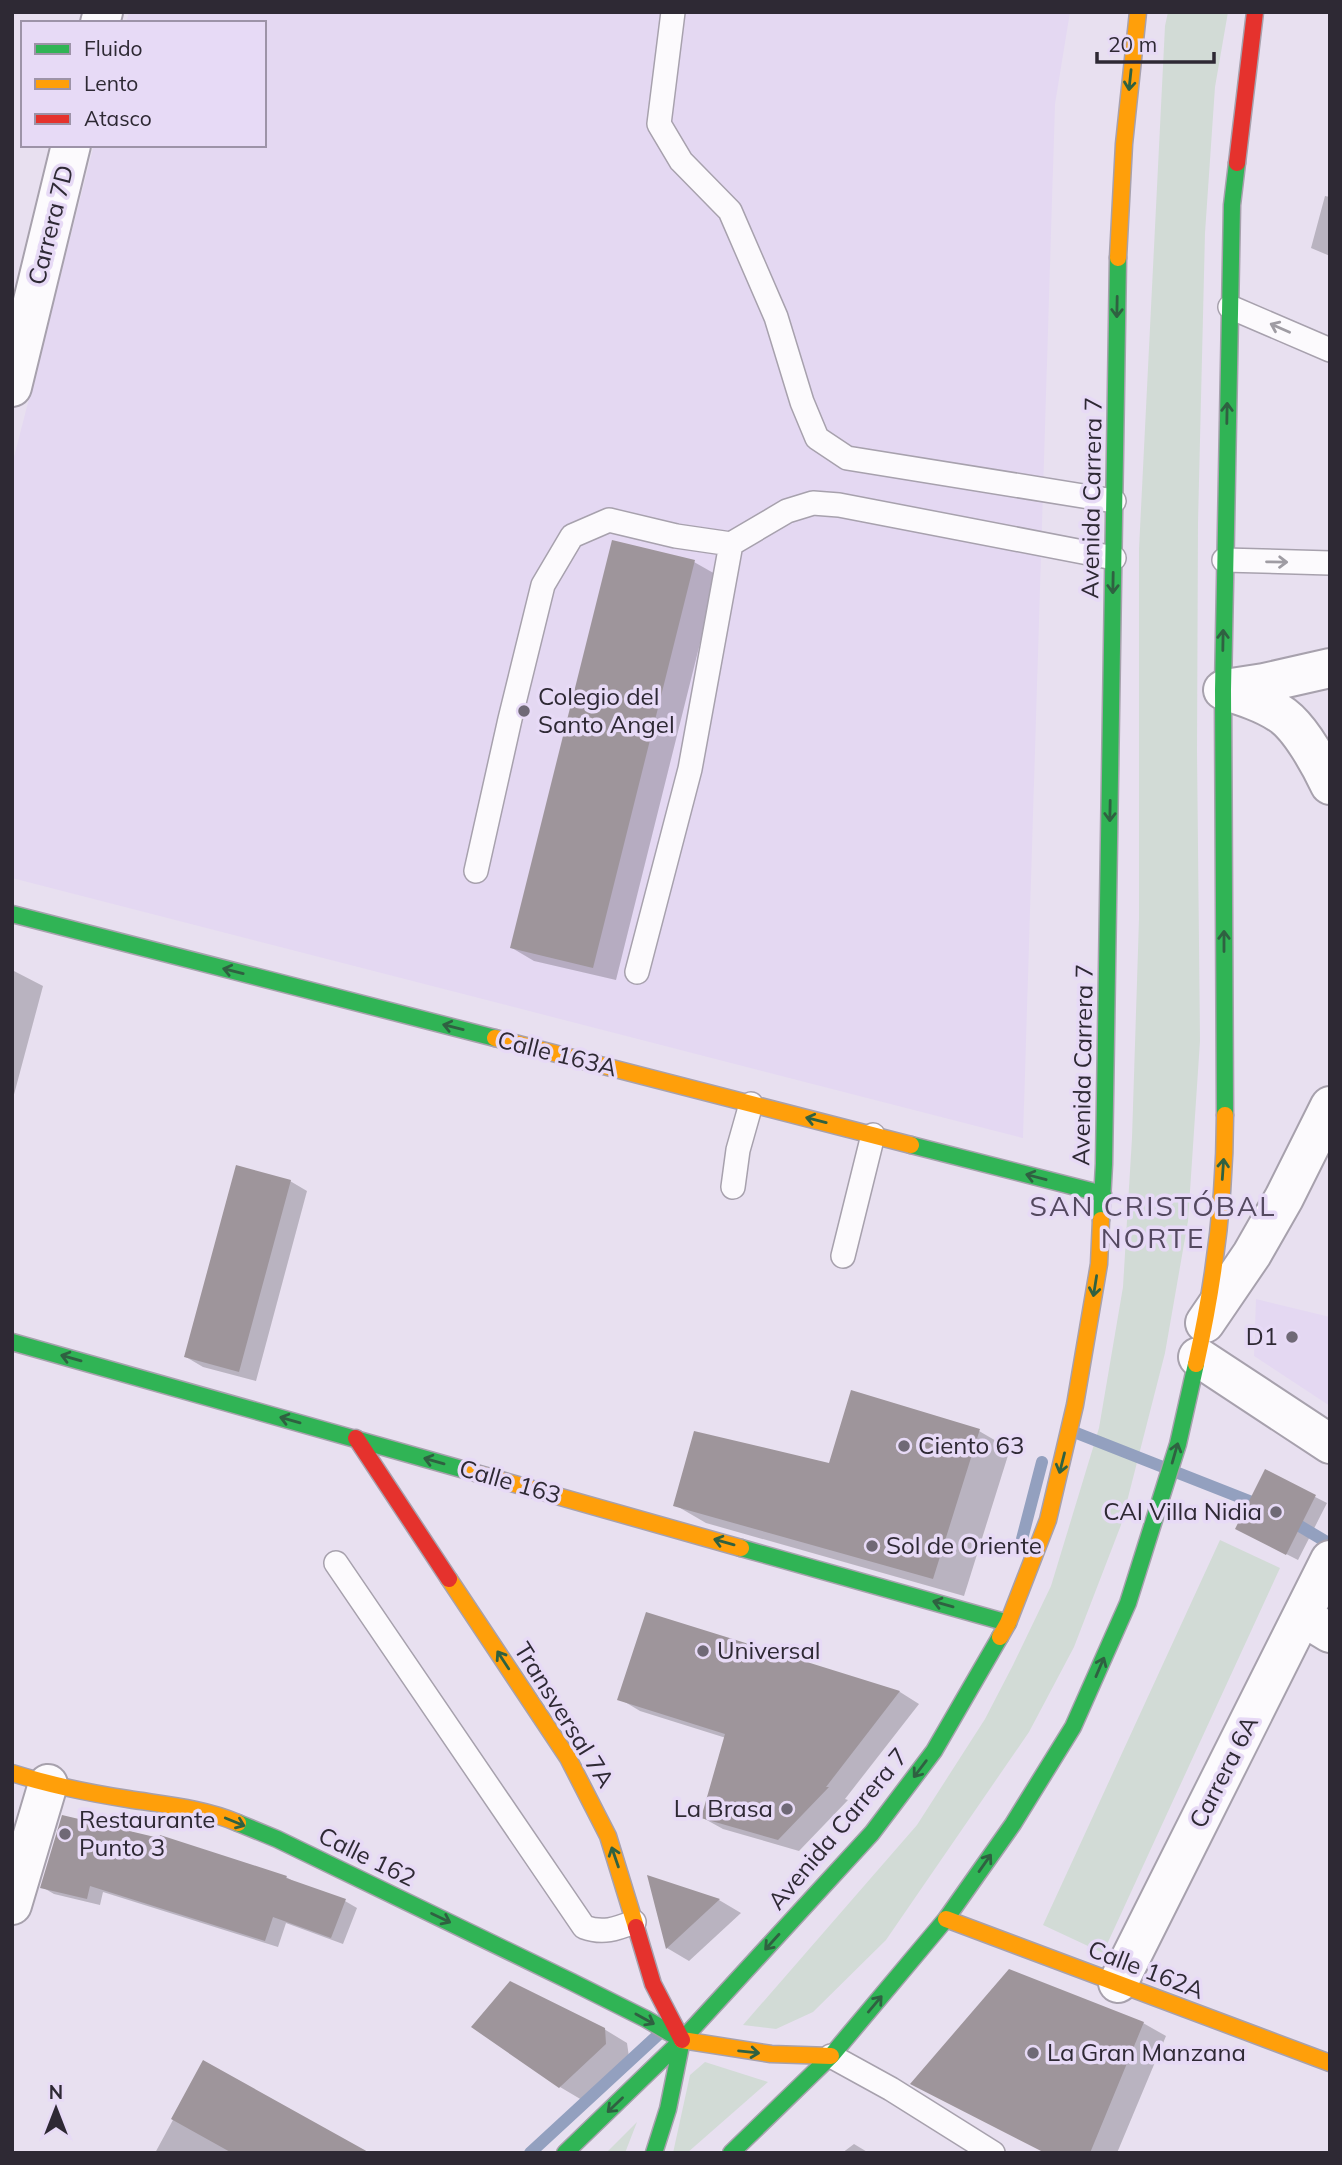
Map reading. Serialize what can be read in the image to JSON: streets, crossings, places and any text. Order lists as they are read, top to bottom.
{
  "streets": {
    "main road": [
      "Avenida Carrera 7",
      "Calle 163A",
      "Calle 163",
      "Transversal 7A",
      "Calle 162",
      "Calle 162A"
    ],
    "street": ["Carrera 7D", "Carrera 6A"]
  },
  "crossings": [
    ["Avenida Carrera 7", "Calle 163A"],
    ["Avenida Carrera 7", "Calle 163"],
    ["Avenida Carrera 7", "Transversal 7A"],
    ["Avenida Carrera 7", "Calle 162"],
    ["Calle 163", "Transversal 7A"],
    ["Transversal 7A", "Calle 162"],
    ["Carrera 6A", "Calle 162A"]
  ],
  "one_way": [
    "Calle 163A",
    "Calle 163",
    "Transversal 7A",
    "Calle 162"
  ],
  "districts": ["SAN CRISTÓBAL NORTE"],
  "places": [
    "Colegio del Santo Angel",
    "D1",
    "Ciento 63",
    "CAI Villa Nidia",
    "Sol de Oriente",
    "Universal",
    "La Brasa",
    "Restaurante Punto 3",
    "La Gran Manzana"
  ],
  "legend": ["Fluido", "Lento", "Atasco"],
  "scale_bar": "20 m",
  "north": "top"
}
